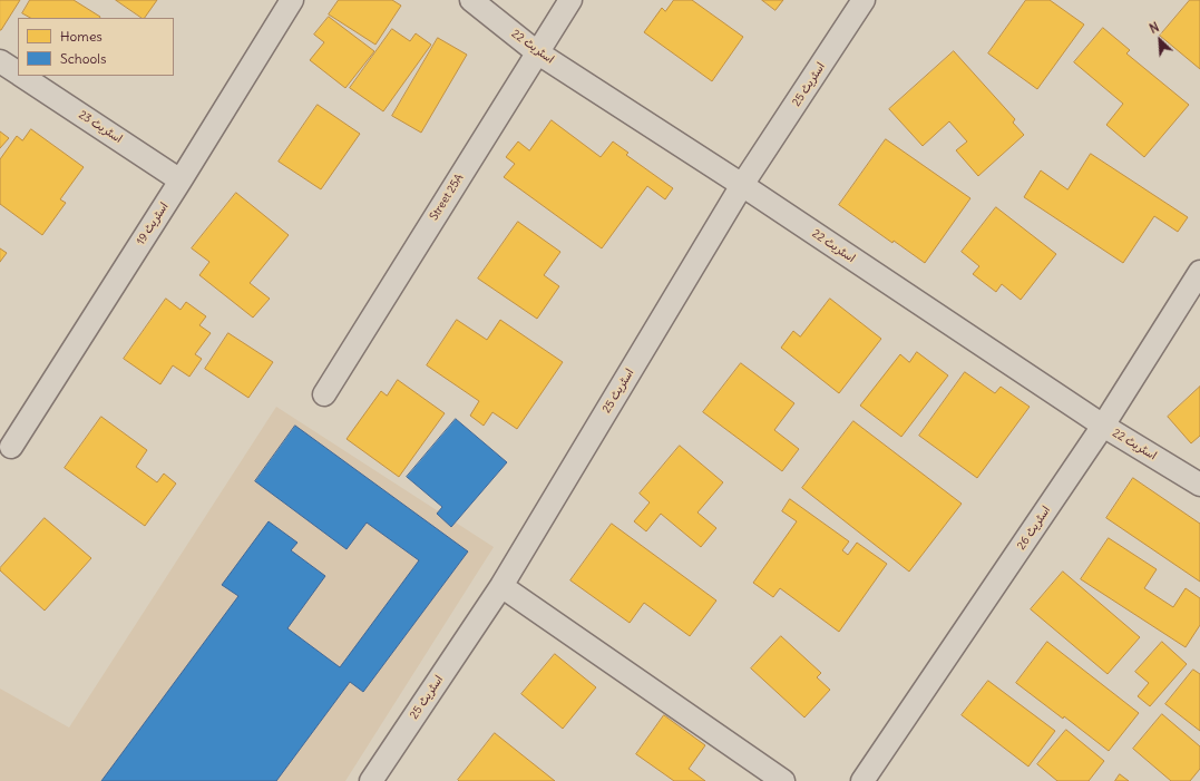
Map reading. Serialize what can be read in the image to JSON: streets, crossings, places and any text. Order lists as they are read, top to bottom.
{
  "streets": {
    "street": [
      "اسٹریٹ 22",
      "اسٹریٹ 25",
      "اسٹریٹ 23",
      "Street 25A",
      "اسٹریٹ 19",
      "اسٹریٹ 26"
    ]
  },
  "crossings": [
    ["اسٹریٹ 22", "اسٹریٹ 25"],
    ["اسٹریٹ 22", "Street 25A"],
    ["اسٹریٹ 22", "اسٹریٹ 26"],
    ["اسٹریٹ 23", "اسٹریٹ 19"]
  ],
  "legend": ["Homes", "Schools"],
  "north": "top left"
}
